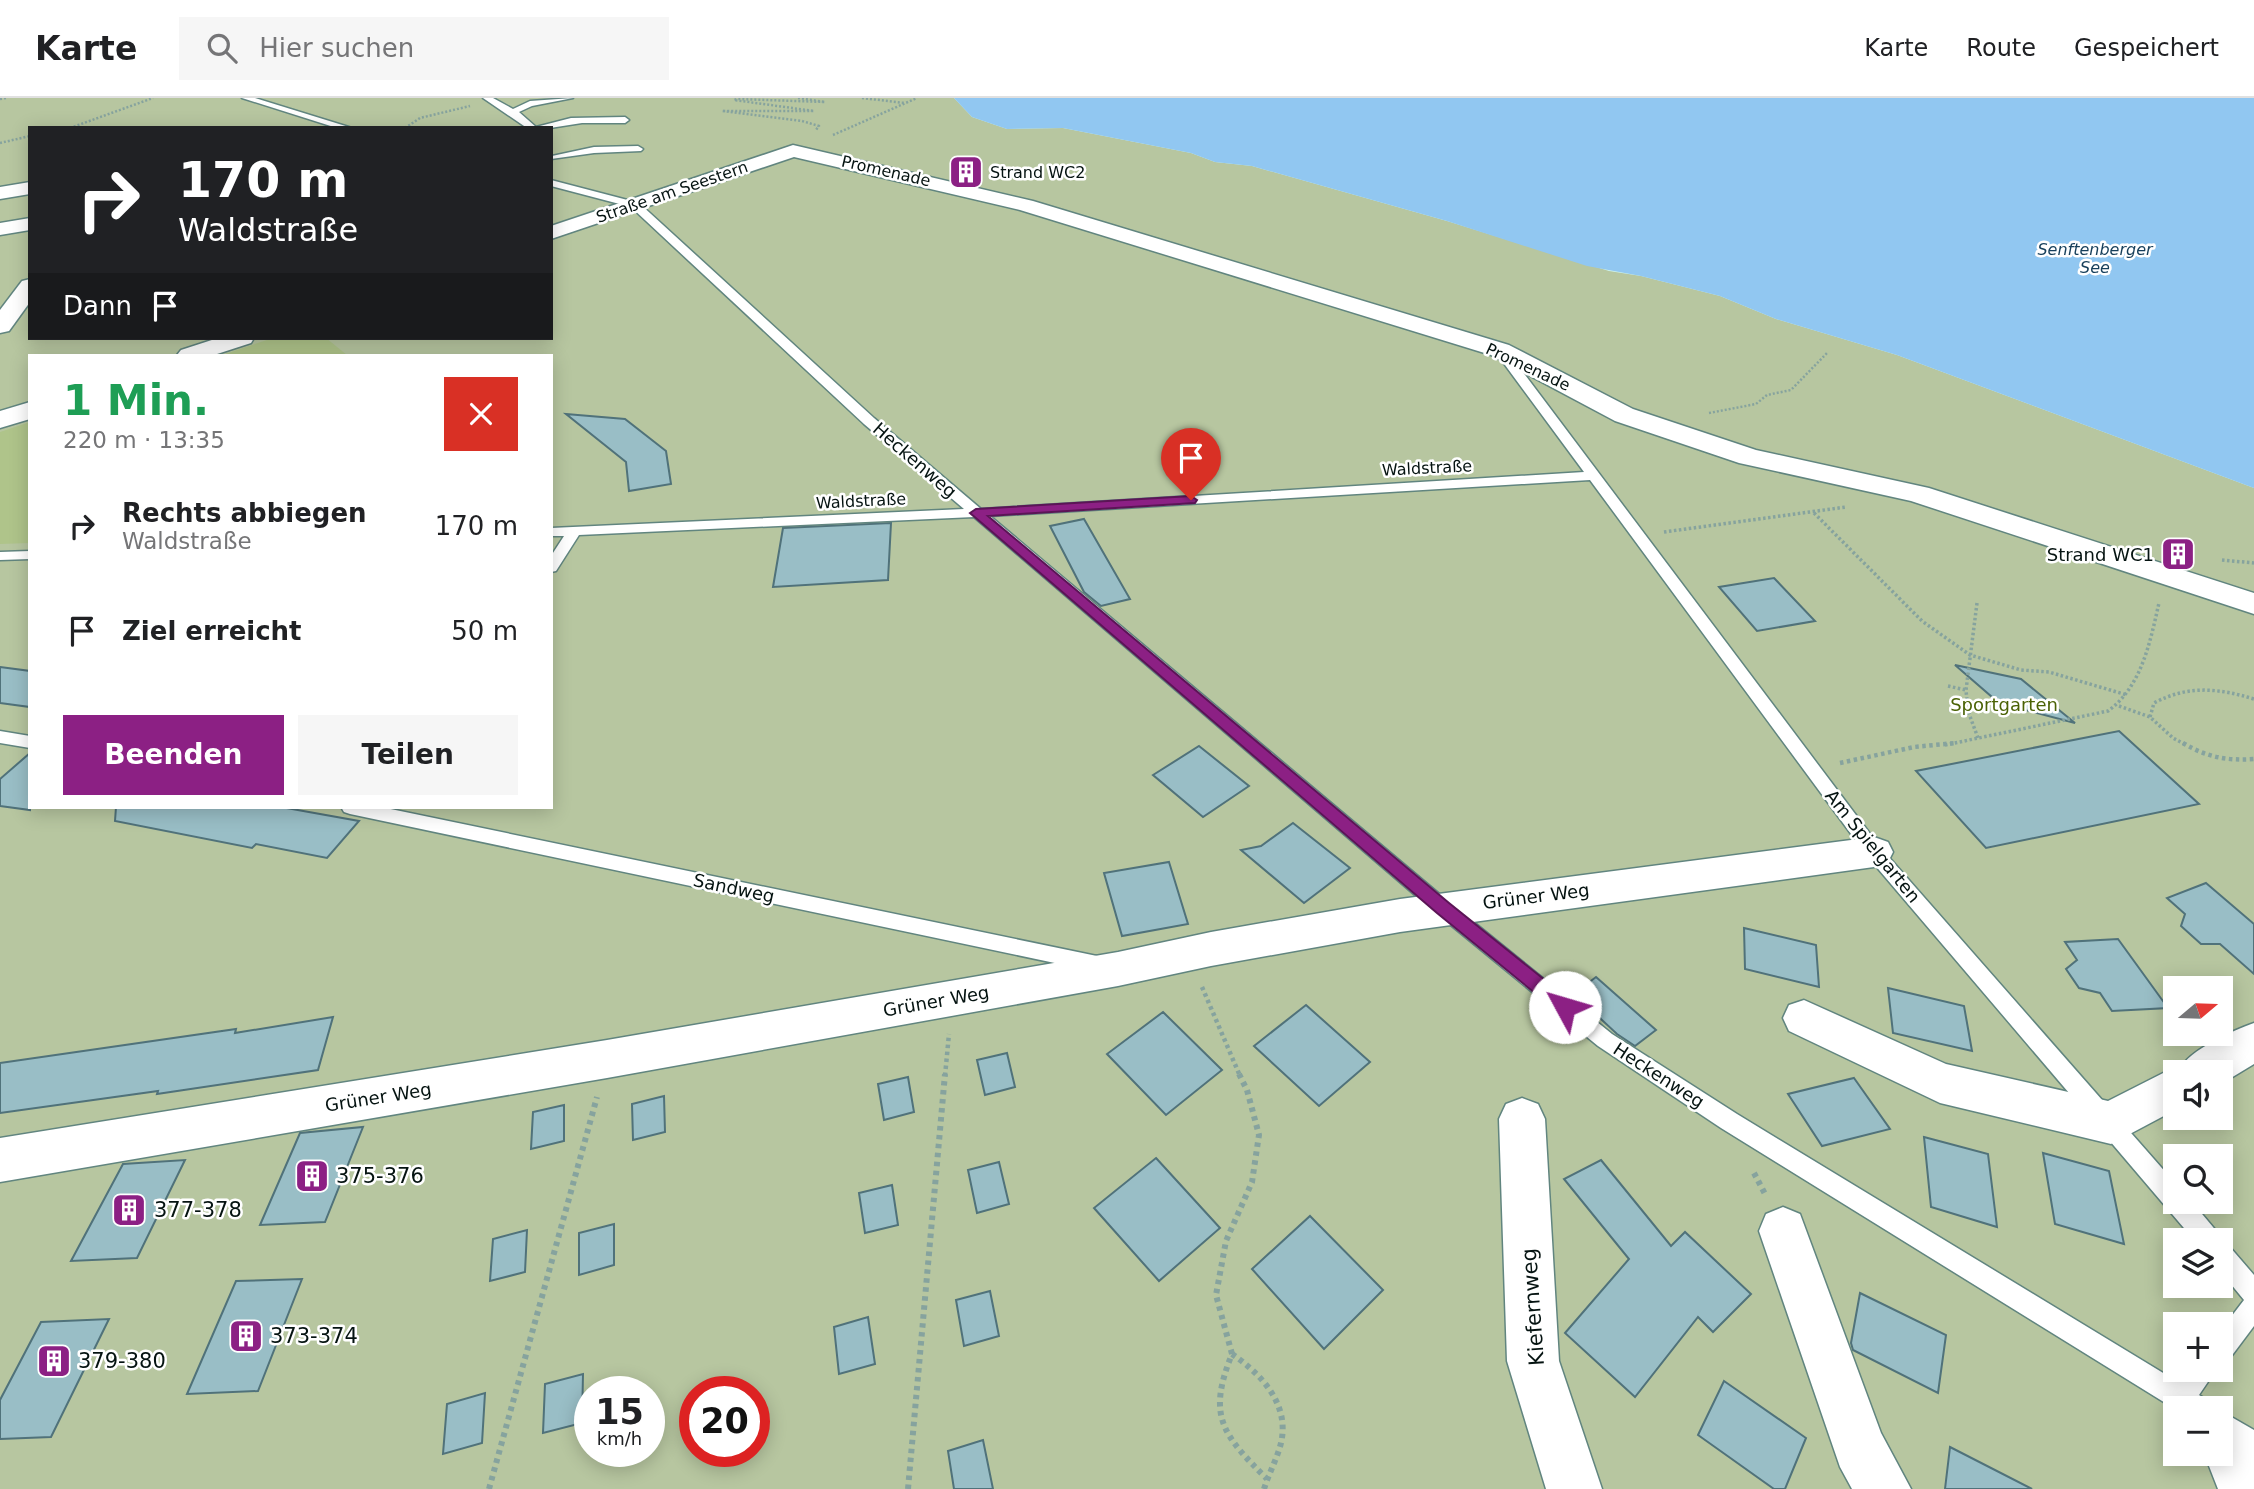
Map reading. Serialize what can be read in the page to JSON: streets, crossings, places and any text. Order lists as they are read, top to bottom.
{
  "streets": {
    "street": [
      "Promenade",
      "Straße am Seestern",
      "Grüner Weg",
      "Kiefernweg"
    ],
    "lane": [
      "Heckenweg",
      "Waldstraße",
      "Am Spielgarten",
      "Sandweg"
    ]
  },
  "crossings": [
    ["Promenade", "Straße am Seestern"],
    ["Promenade", "Am Spielgarten"],
    ["Straße am Seestern", "Heckenweg"],
    ["Heckenweg", "Waldstraße"],
    ["Heckenweg", "Grüner Weg"],
    ["Waldstraße", "Am Spielgarten"],
    ["Am Spielgarten", "Grüner Weg"],
    ["Sandweg", "Grüner Weg"]
  ],
  "water": ["Senftenberger See"],
  "parks": ["Sportgarten"],
  "places": {
    "building": [
      "Strand WC2",
      "Strand WC1",
      "375-376",
      "377-378",
      "373-374",
      "379-380"
    ]
  },
  "north": "right",
  "page": {
    "header": "Karte",
    "search": "Hier suchen",
    "nav": ["Karte", "Route", "Gespeichert"],
    "turn": ["170 m", "Waldstraße"],
    "then": "Dann",
    "heading": ["1 Min.", "220 m · 13:35"],
    "list": [
      {
        "name": "Rechts abbiegen",
        "note": "Waldstraße",
        "value": "170 m"
      },
      {
        "name": "Ziel erreicht",
        "value": "50 m"
      }
    ],
    "buttons": ["Beenden", "Teilen"],
    "map_buttons": ["+", "−"],
    "speed": "15 km/h",
    "limit": "20"
  }
}
